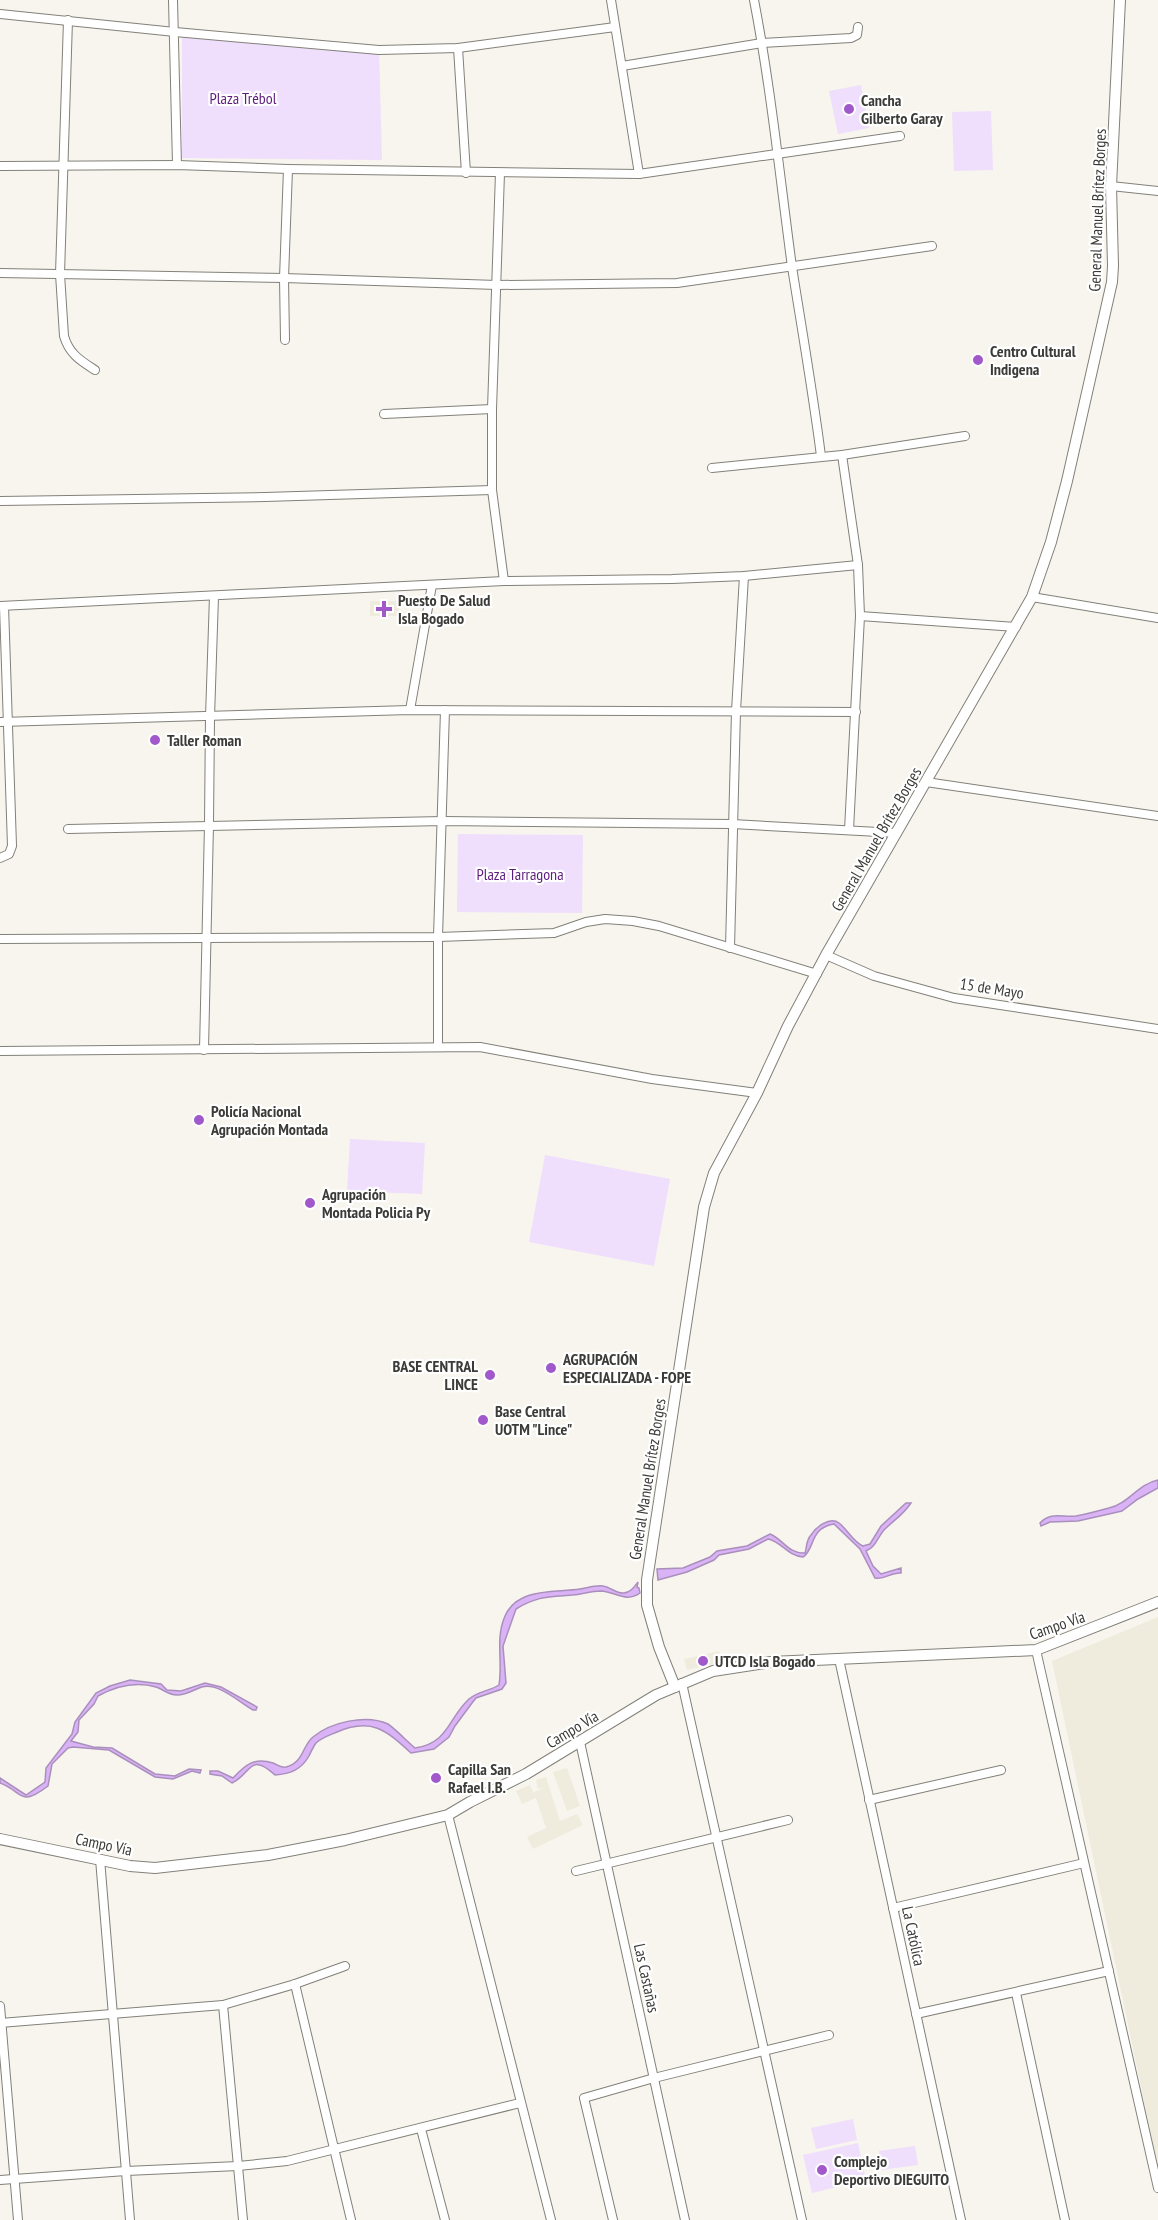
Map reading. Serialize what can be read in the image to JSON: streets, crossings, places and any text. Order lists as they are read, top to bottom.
{
  "streets": {
    "street": [
      "General Manuel Brítez Borges",
      "15 de Mayo",
      "Campo Vía",
      "La Católica",
      "Las Castañas"
    ]
  },
  "crossings": [
    ["General Manuel Brítez Borges", "15 de Mayo"],
    ["General Manuel Brítez Borges", "Campo Vía"],
    ["Campo Vía", "La Católica"],
    ["Campo Vía", "Las Castañas"]
  ],
  "parks": ["Plaza Trébol", "Plaza Tarragona"],
  "places": {
    "other": [
      "Cancha Gilberto Garay",
      "Centro Cultural Indigena",
      "Taller Roman",
      "Policía Nacional Agrupación Montada",
      "Agrupación Montada Policia Py",
      "AGRUPACIÓN ESPECIALIZADA - FOPE",
      "BASE CENTRAL LINCE",
      "Base Central UOTM \"Lince\"",
      "UTCD Isla Bogado",
      "Capilla San Rafael I.B.",
      "Complejo Deportivo DIEGUITO"
    ],
    "health": ["Puesto De Salud Isla Bogado"]
  }
}
